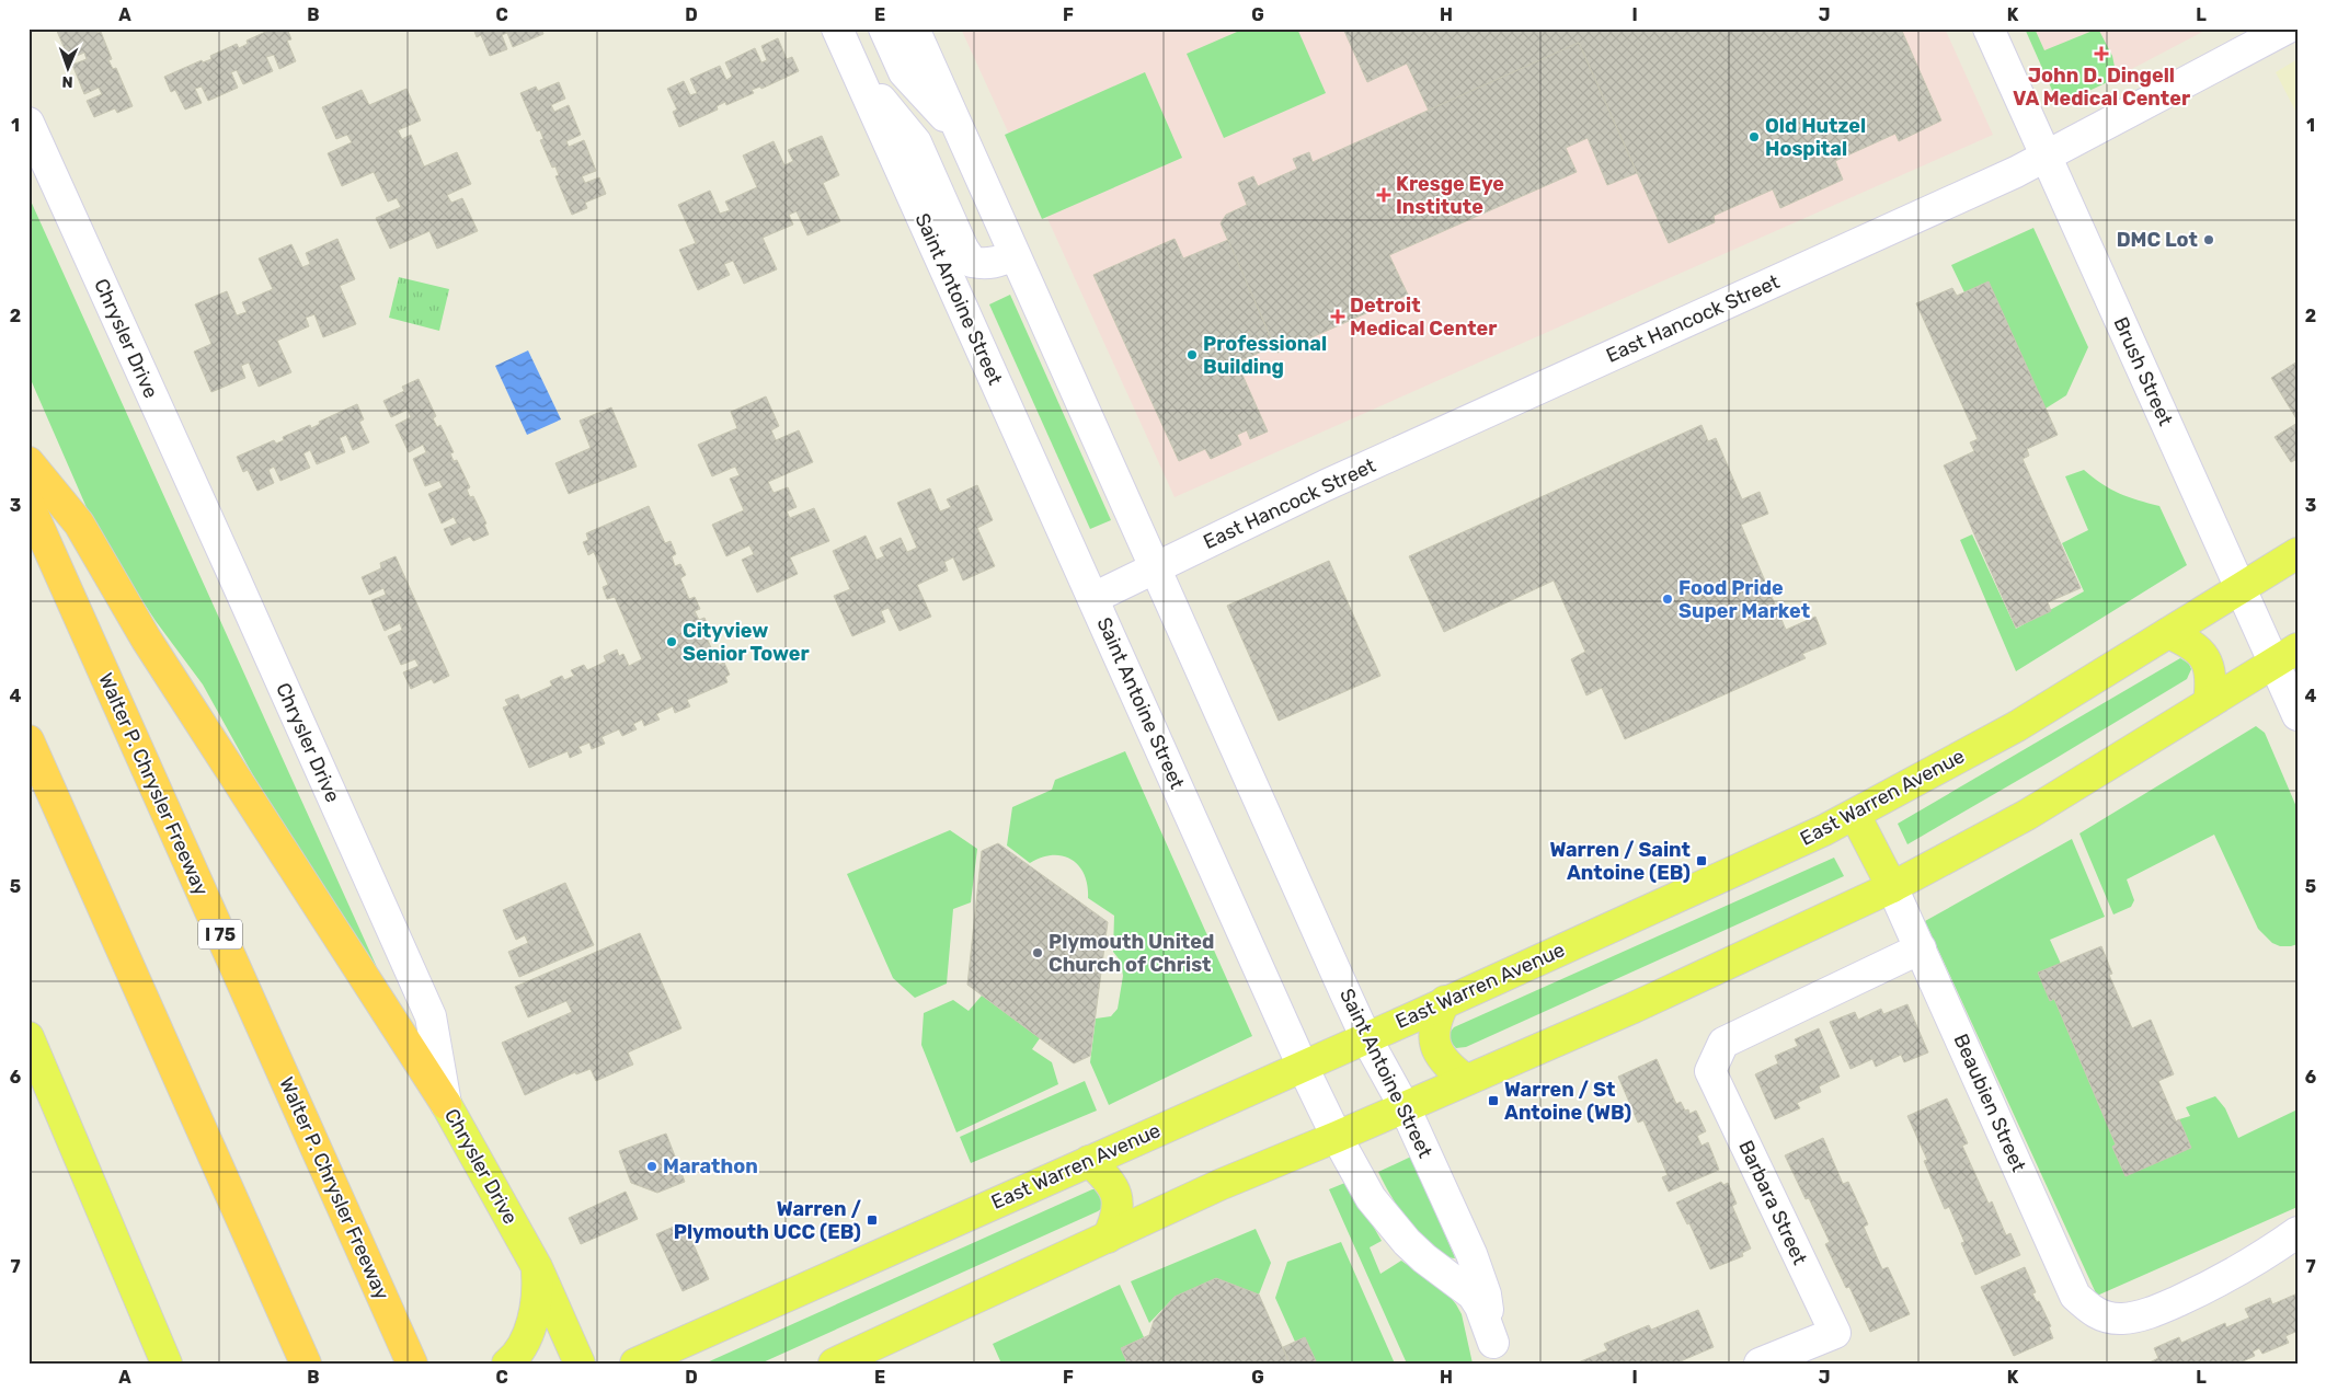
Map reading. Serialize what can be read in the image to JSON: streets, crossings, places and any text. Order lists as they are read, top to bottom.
{
  "streets": {
    "highway": ["Walter P. Chrysler Freeway", "I 75"],
    "main road": ["Chrysler Drive", "East Warren Avenue"],
    "street": [
      "Saint Antoine Street",
      "East Hancock Street",
      "Brush Street",
      "Beaubien Street",
      "Barbara Street"
    ]
  },
  "crossings": [
    ["Saint Antoine Street", "East Hancock Street"],
    ["Saint Antoine Street", "East Warren Avenue"],
    ["East Hancock Street", "Brush Street"],
    ["Brush Street", "East Warren Avenue"],
    ["Beaubien Street", "Barbara Street"]
  ],
  "places": {
    "health": ["John D. Dingell VA Medical Center", "Kresge Eye Institute", "Detroit Medical Center"],
    "other": [
      "Old Hutzel Hospital",
      "DMC Lot",
      "Professional Building",
      "Food Pride Super Market",
      "Cityview Senior Tower",
      "Plymouth United Church of Christ",
      "Marathon"
    ],
    "transit": ["Warren / Saint Antoine (EB)", "Warren / St Antoine (WB)", "Warren / Plymouth UCC (EB)"]
  },
  "north": "bottom",
  "grid": {
    "columns": [
      "A",
      "B",
      "C",
      "D",
      "E",
      "F",
      "G",
      "H",
      "I",
      "J",
      "K",
      "L"
    ],
    "rows": [
      "1",
      "2",
      "3",
      "4",
      "5",
      "6",
      "7"
    ]
  }
}
